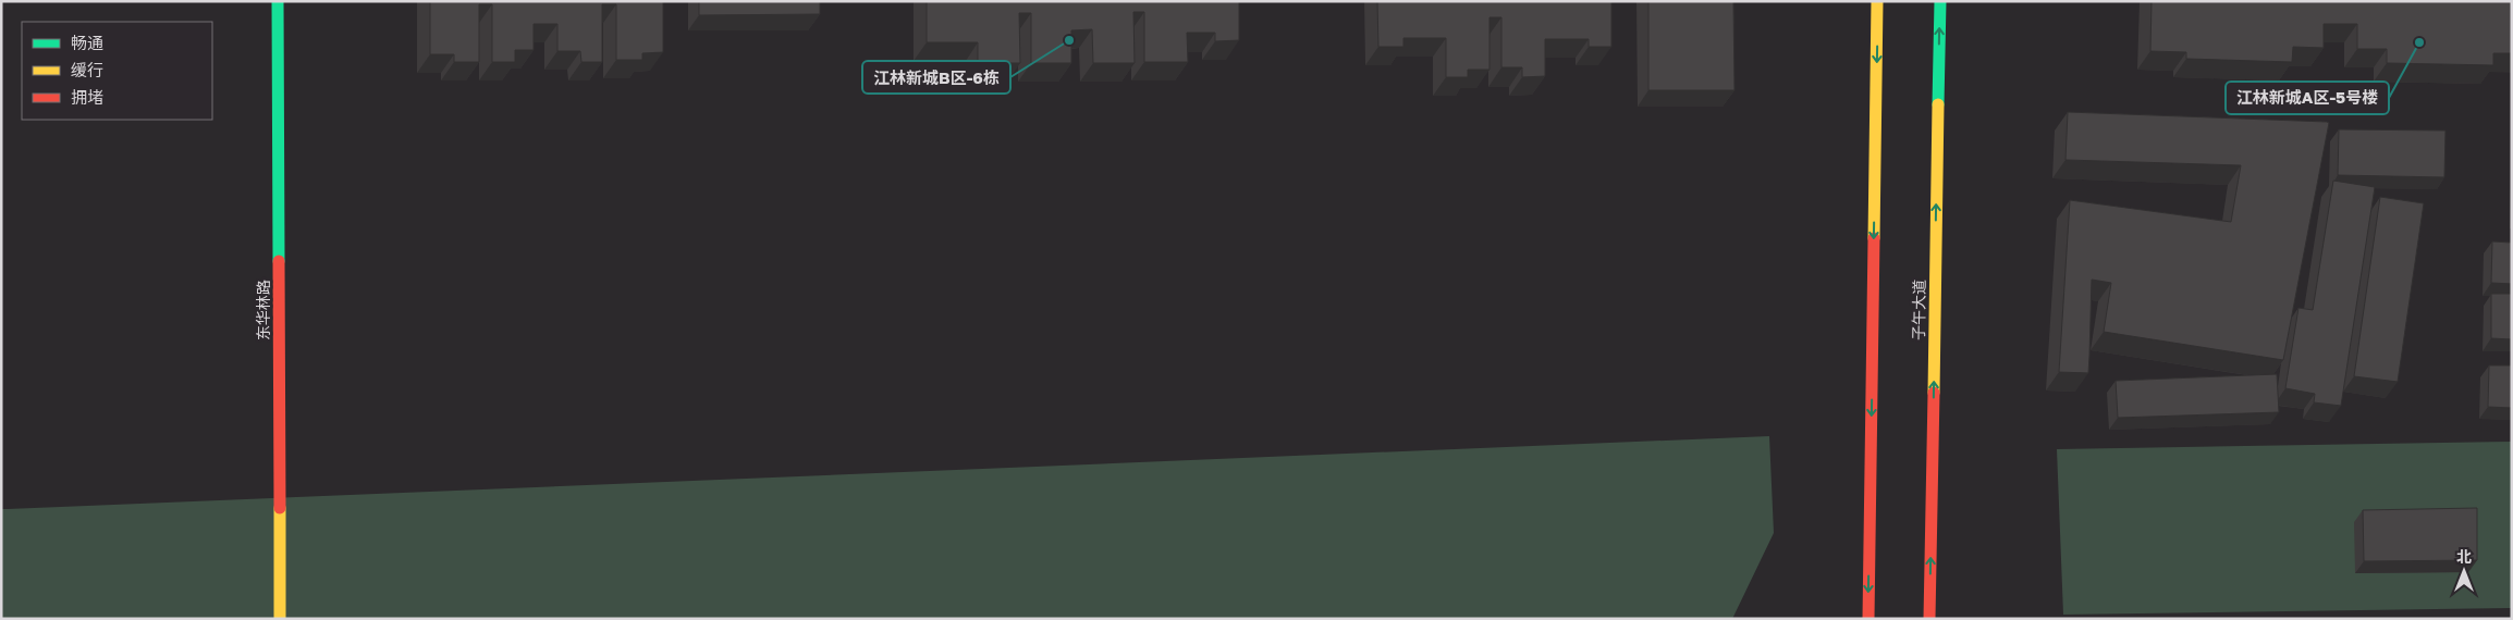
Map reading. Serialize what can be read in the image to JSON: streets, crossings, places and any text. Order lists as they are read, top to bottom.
{
  "streets": {
    "main road": ["东华林路", "子午大道"]
  },
  "places": ["江林新城B区-6栋", "江林新城A区-5号楼"],
  "legend": ["畅通", "缓行", "拥堵"],
  "north": "top"
}
